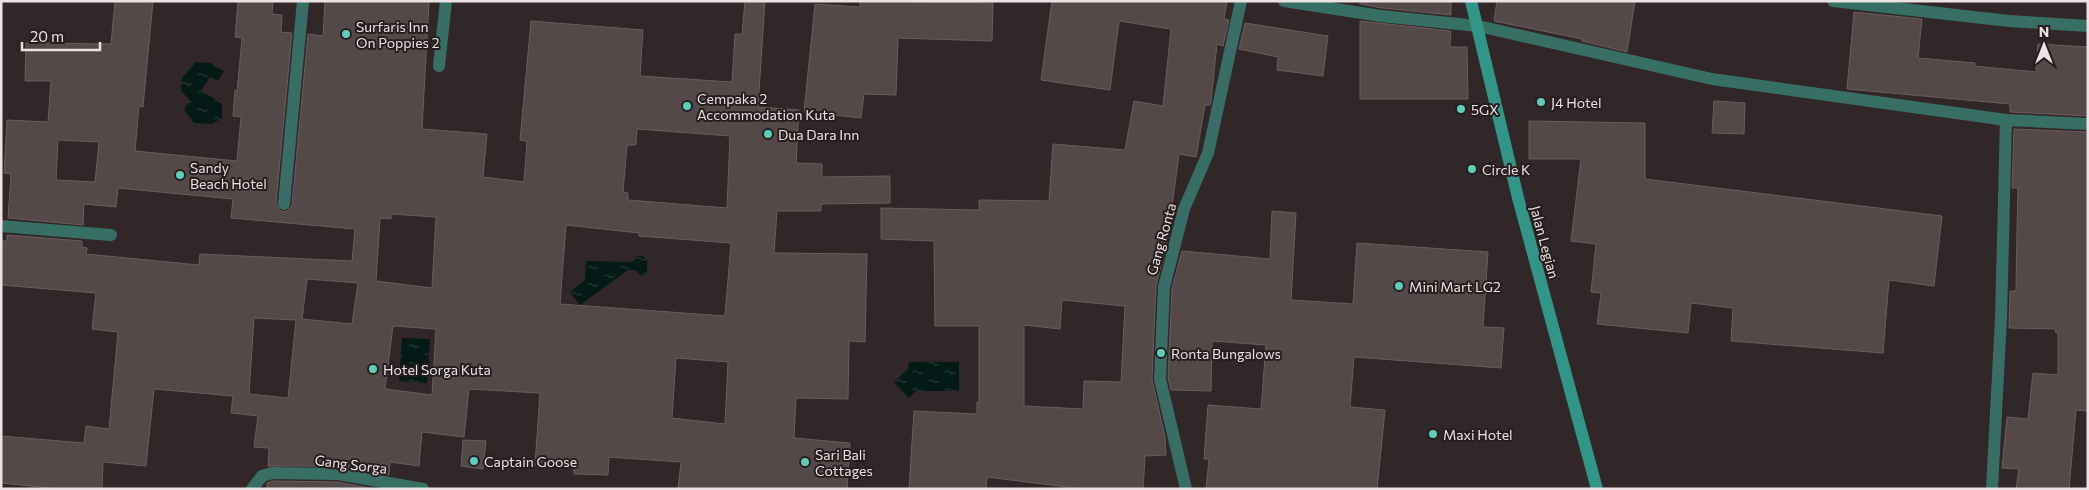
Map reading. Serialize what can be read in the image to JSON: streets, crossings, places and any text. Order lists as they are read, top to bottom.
{
  "streets": {
    "main road": ["Jalan Legian"],
    "street": ["Gang Ronta", "Gang Sorga"]
  },
  "places": [
    "Surfaris Inn On Poppies 2",
    "J4 Hotel",
    "Cempaka 2 Accommodation Kuta",
    "5GX",
    "Dua Dara Inn",
    "Circle K",
    "Sandy Beach Hotel",
    "Mini Mart LG2",
    "Ronta Bungalows",
    "Hotel Sorga Kuta",
    "Maxi Hotel",
    "Captain Goose",
    "Sari Bali Cottages"
  ],
  "scale_bar": "20 m",
  "north": "top"
}
